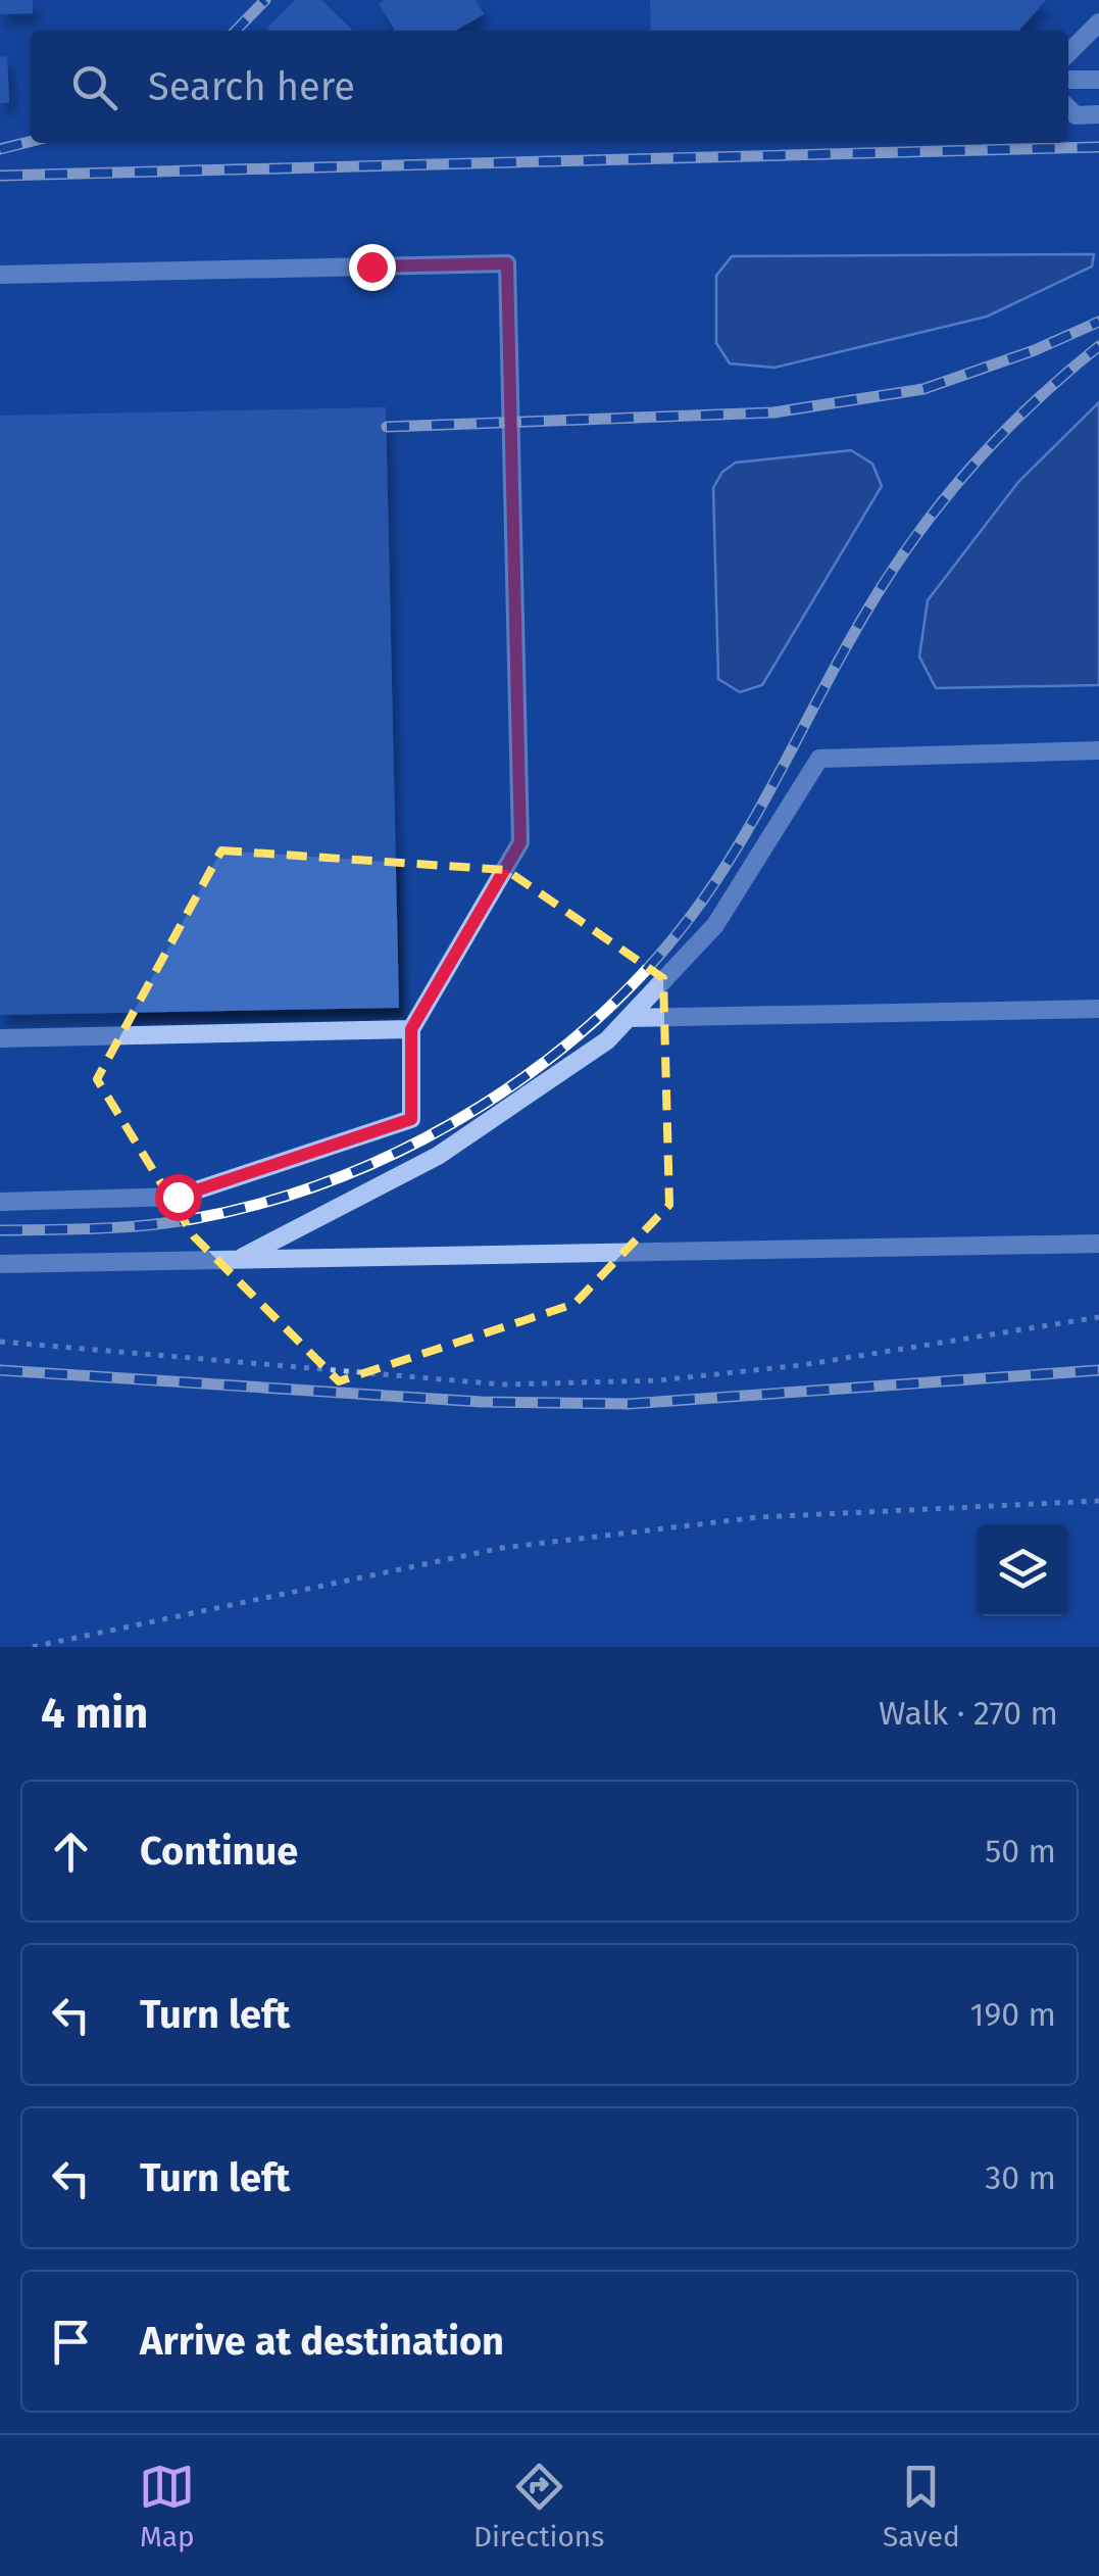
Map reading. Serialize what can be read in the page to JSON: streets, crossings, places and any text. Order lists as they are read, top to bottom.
{
  "page": {
    "search": "Search here",
    "heading": ["4 min", "Walk · 270 m"],
    "list": [
      ["Continue", "50 m"],
      ["Turn left", "190 m"],
      ["Turn left", "30 m"],
      "Arrive at destination"
    ],
    "nav": ["Map", "Directions", "Saved"]
  }
}
